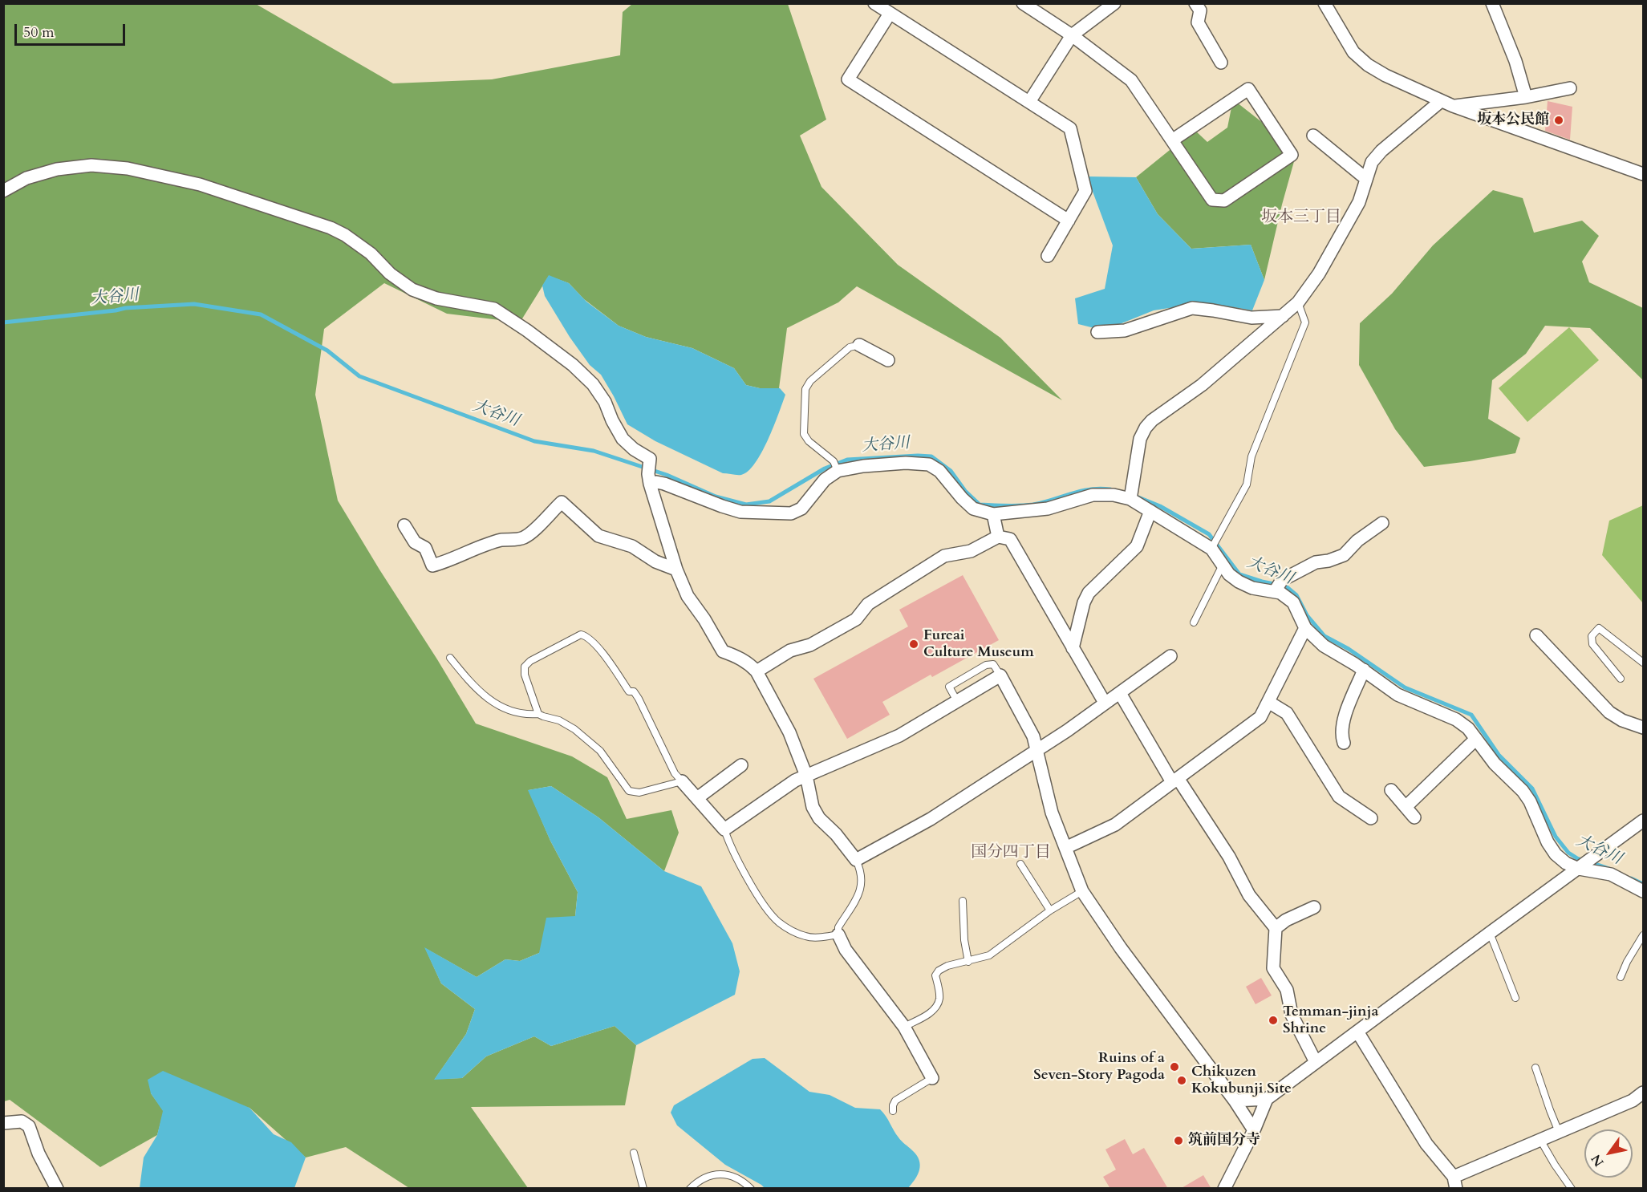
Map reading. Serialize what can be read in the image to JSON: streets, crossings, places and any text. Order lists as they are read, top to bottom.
{
  "districts": ["坂本三丁目", "国分四丁目"],
  "water": ["大谷川"],
  "places": [
    "坂本公民館",
    "Fureai Culture Museum",
    "Temman-jinja Shrine",
    "Ruins of a Seven-Story Pagoda",
    "Chikuzen Kokubunji Site",
    "筑前国分寺"
  ],
  "scale_bar": "50 m",
  "north": "bottom left"
}
